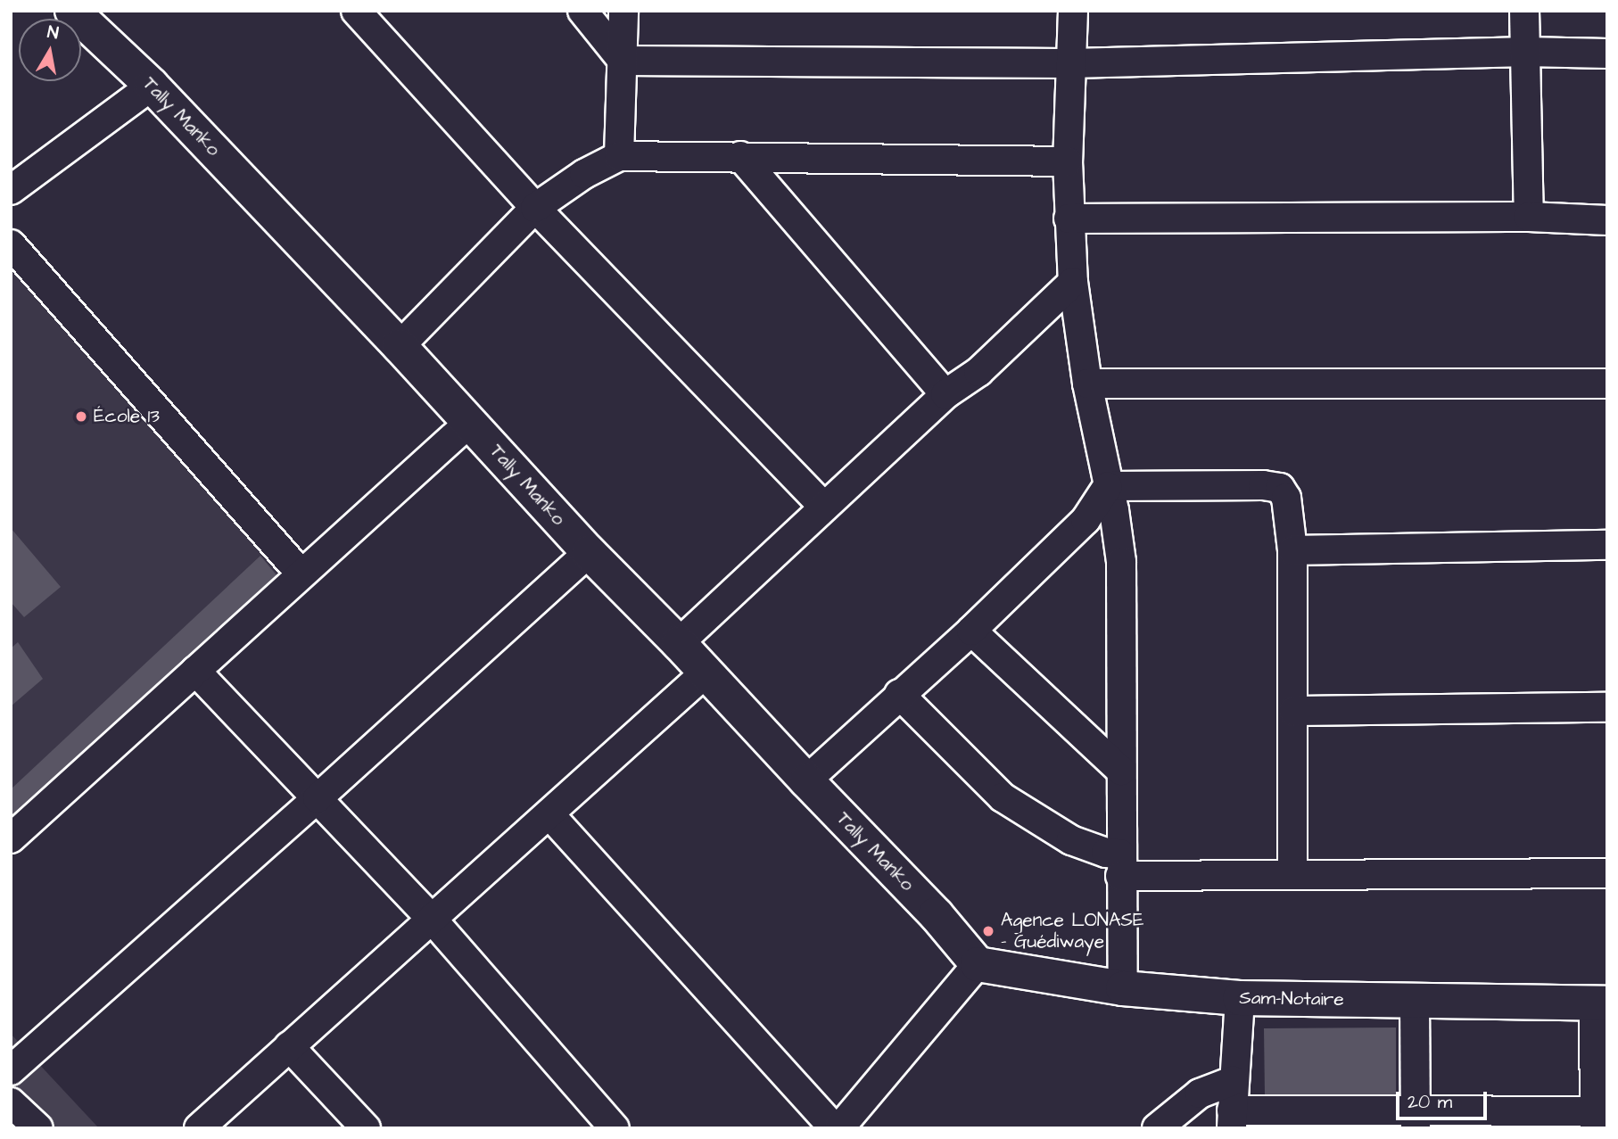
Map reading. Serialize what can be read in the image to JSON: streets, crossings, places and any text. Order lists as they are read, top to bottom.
{
  "streets": {
    "street": ["Tally Manko", "Sam-Notaire"]
  },
  "crossings": [
    ["Tally Manko", "Sam-Notaire"]
  ],
  "places": ["École 13", "Agence LONASE - Guédiwaye"],
  "scale_bar": "20 m",
  "north": "top"
}
